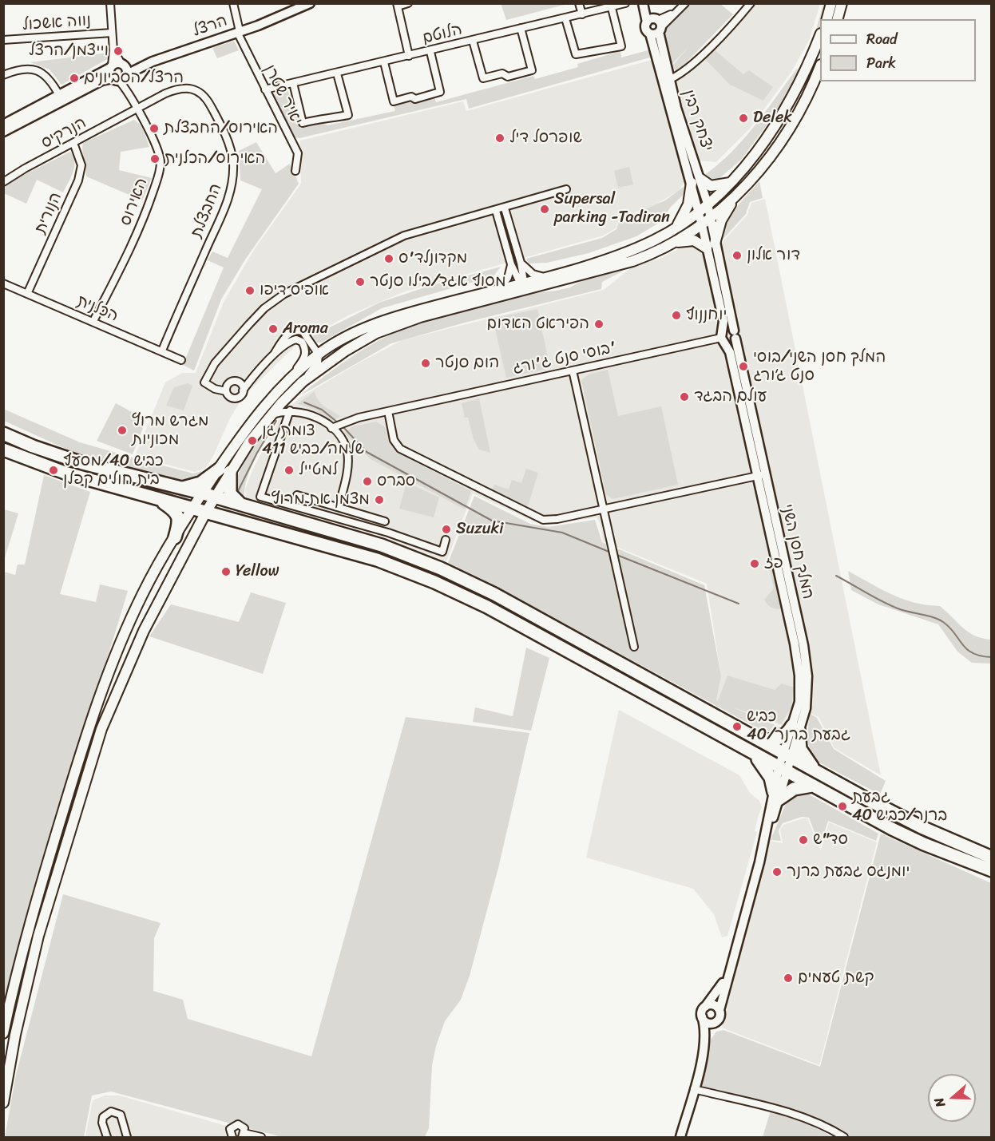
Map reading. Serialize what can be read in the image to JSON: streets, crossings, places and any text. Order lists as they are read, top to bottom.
{
  "streets": {
    "street": [
      "נווה אשכול",
      "הרצל",
      "הלוטם",
      "יאיר שטרן",
      "יצחק רבין",
      "הנרקיס",
      "האירוס",
      "החבצלת",
      "הנורית",
      "הכלנית",
      "בוסי סנט ג'ורג'",
      "המלך חסן השני"
    ]
  },
  "crossings": [
    ["הרצל", "יאיר שטרן"],
    ["הרצל", "האירוס"],
    ["הלוטם", "יאיר שטרן"],
    ["יצחק רבין", "המלך חסן השני"],
    ["הנרקיס", "האירוס"],
    ["הנרקיס", "החבצלת"],
    ["הנרקיס", "הנורית"],
    ["האירוס", "החבצלת"],
    ["האירוס", "הכלנית"],
    ["החבצלת", "הכלנית"],
    ["הנורית", "הכלנית"],
    ["בוסי סנט ג'ורג'", "המלך חסן השני"]
  ],
  "places": [
    "וייצמן/הרצל",
    "הרצל/הסביונים",
    "Delek",
    "האירוס/החבצלת",
    "שופרסל דיל",
    "האירוס/הכלנית",
    "Supersal parking -Tadiran",
    "דור אלון",
    "מקדונלד'ס",
    "מסוף אגד/בילו סנטר",
    "אופיס דיפו",
    "יוחננוף",
    "הפיראט האדום",
    "Aroma",
    "הום סנטר",
    "המלך חסן השני/בוסי סנט ג׳ורג",
    "עולם הבגד",
    "מגרש מרוץ מכוניות",
    "צומת גן שלמה/כביש 411",
    "כביש 40/מסעף בית חולים קפלן",
    "למטייל",
    "סברס",
    "מצמן את מרוץ",
    "Suzuki",
    "פז",
    "Yellow",
    "כביש 40/גבעת ברנר",
    "גבעת ברנר/כביש 40",
    "סד\"ש",
    "יומנגס גבעת ברנר",
    "קשת טעמים"
  ],
  "legend": ["Road", "Park"],
  "north": "left"
}
